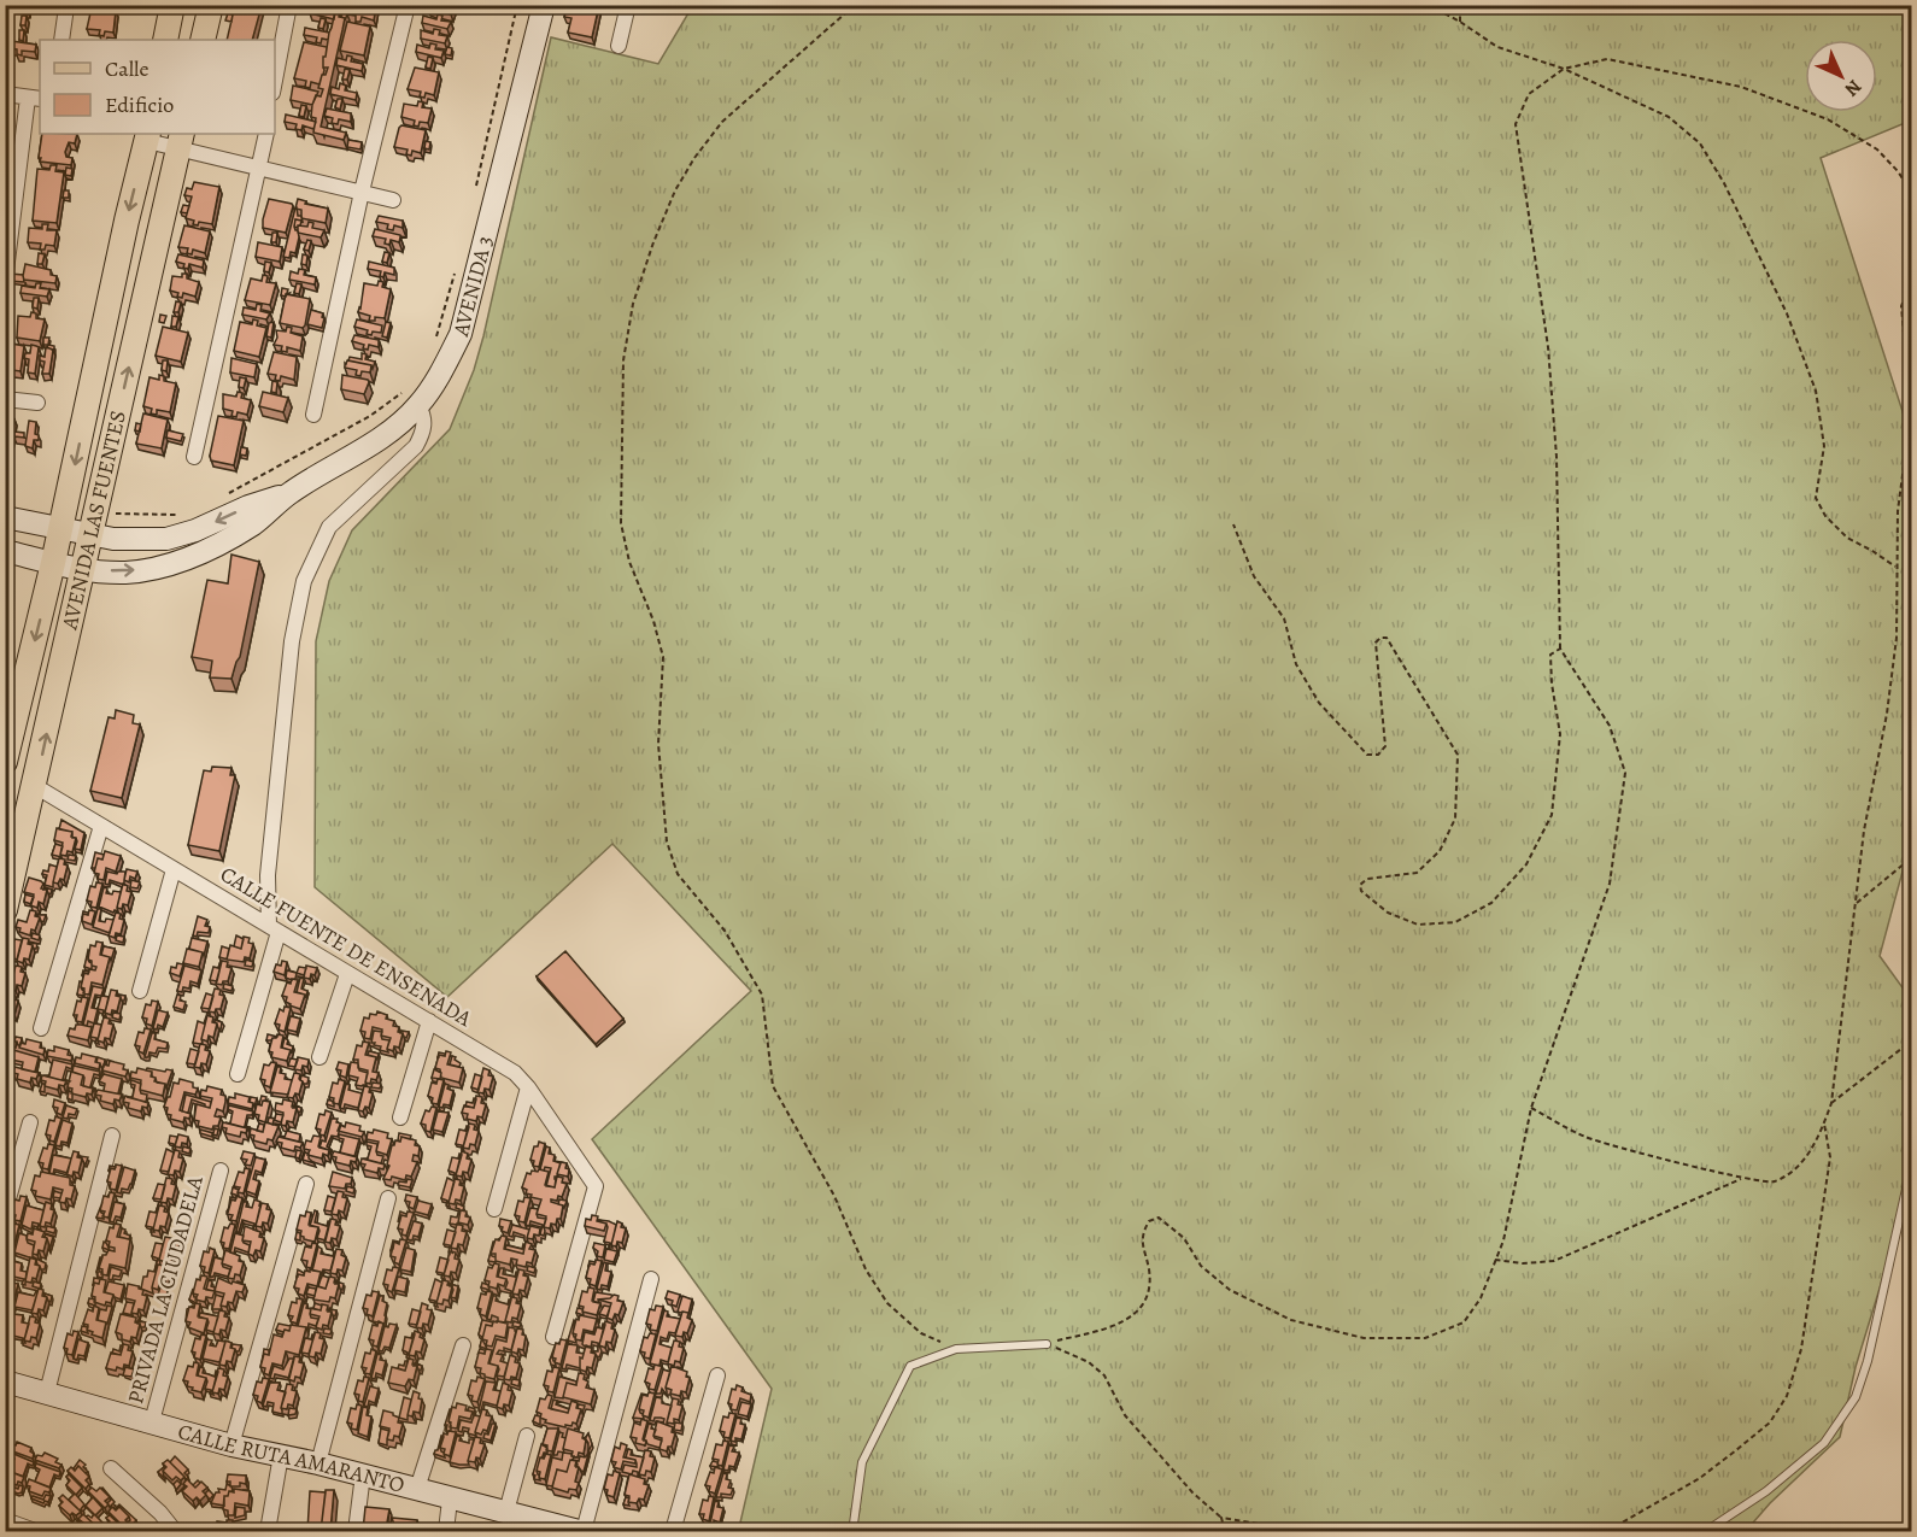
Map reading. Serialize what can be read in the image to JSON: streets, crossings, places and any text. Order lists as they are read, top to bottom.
{
  "streets": {
    "main road": ["AVENIDA LAS FUENTES"],
    "street": [
      "AVENIDA 3",
      "CALLE FUENTE DE ENSENADA",
      "PRIVADA LA CIUDADELA",
      "CALLE RUTA AMARANTO"
    ]
  },
  "crossings": [
    ["AVENIDA 3", "AVENIDA LAS FUENTES"],
    ["AVENIDA LAS FUENTES", "CALLE FUENTE DE ENSENADA"],
    ["PRIVADA LA CIUDADELA", "CALLE RUTA AMARANTO"]
  ],
  "legend": ["Calle", "Edificio"],
  "north": "bottom right"
}
